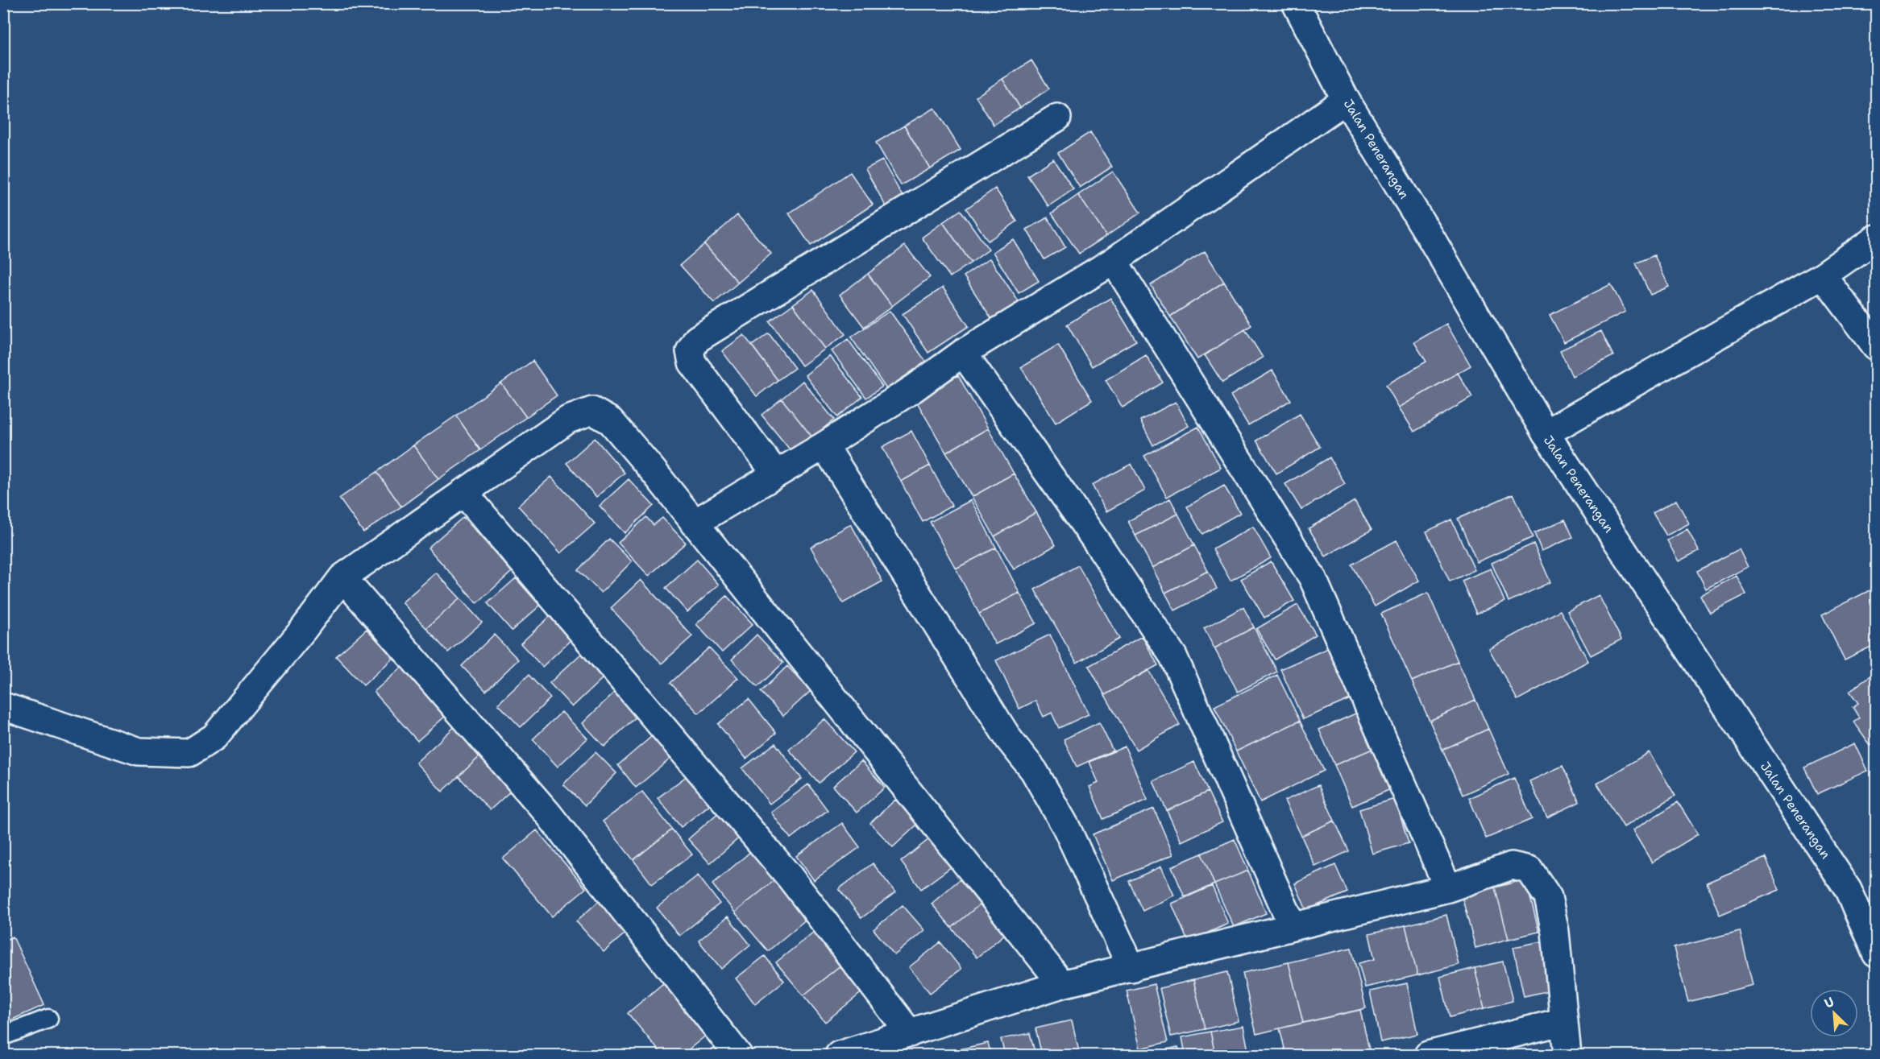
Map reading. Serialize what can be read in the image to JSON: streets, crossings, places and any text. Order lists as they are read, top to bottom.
{
  "streets": {
    "street": ["Jalan Penerangan"]
  },
  "north": "top left"
}
